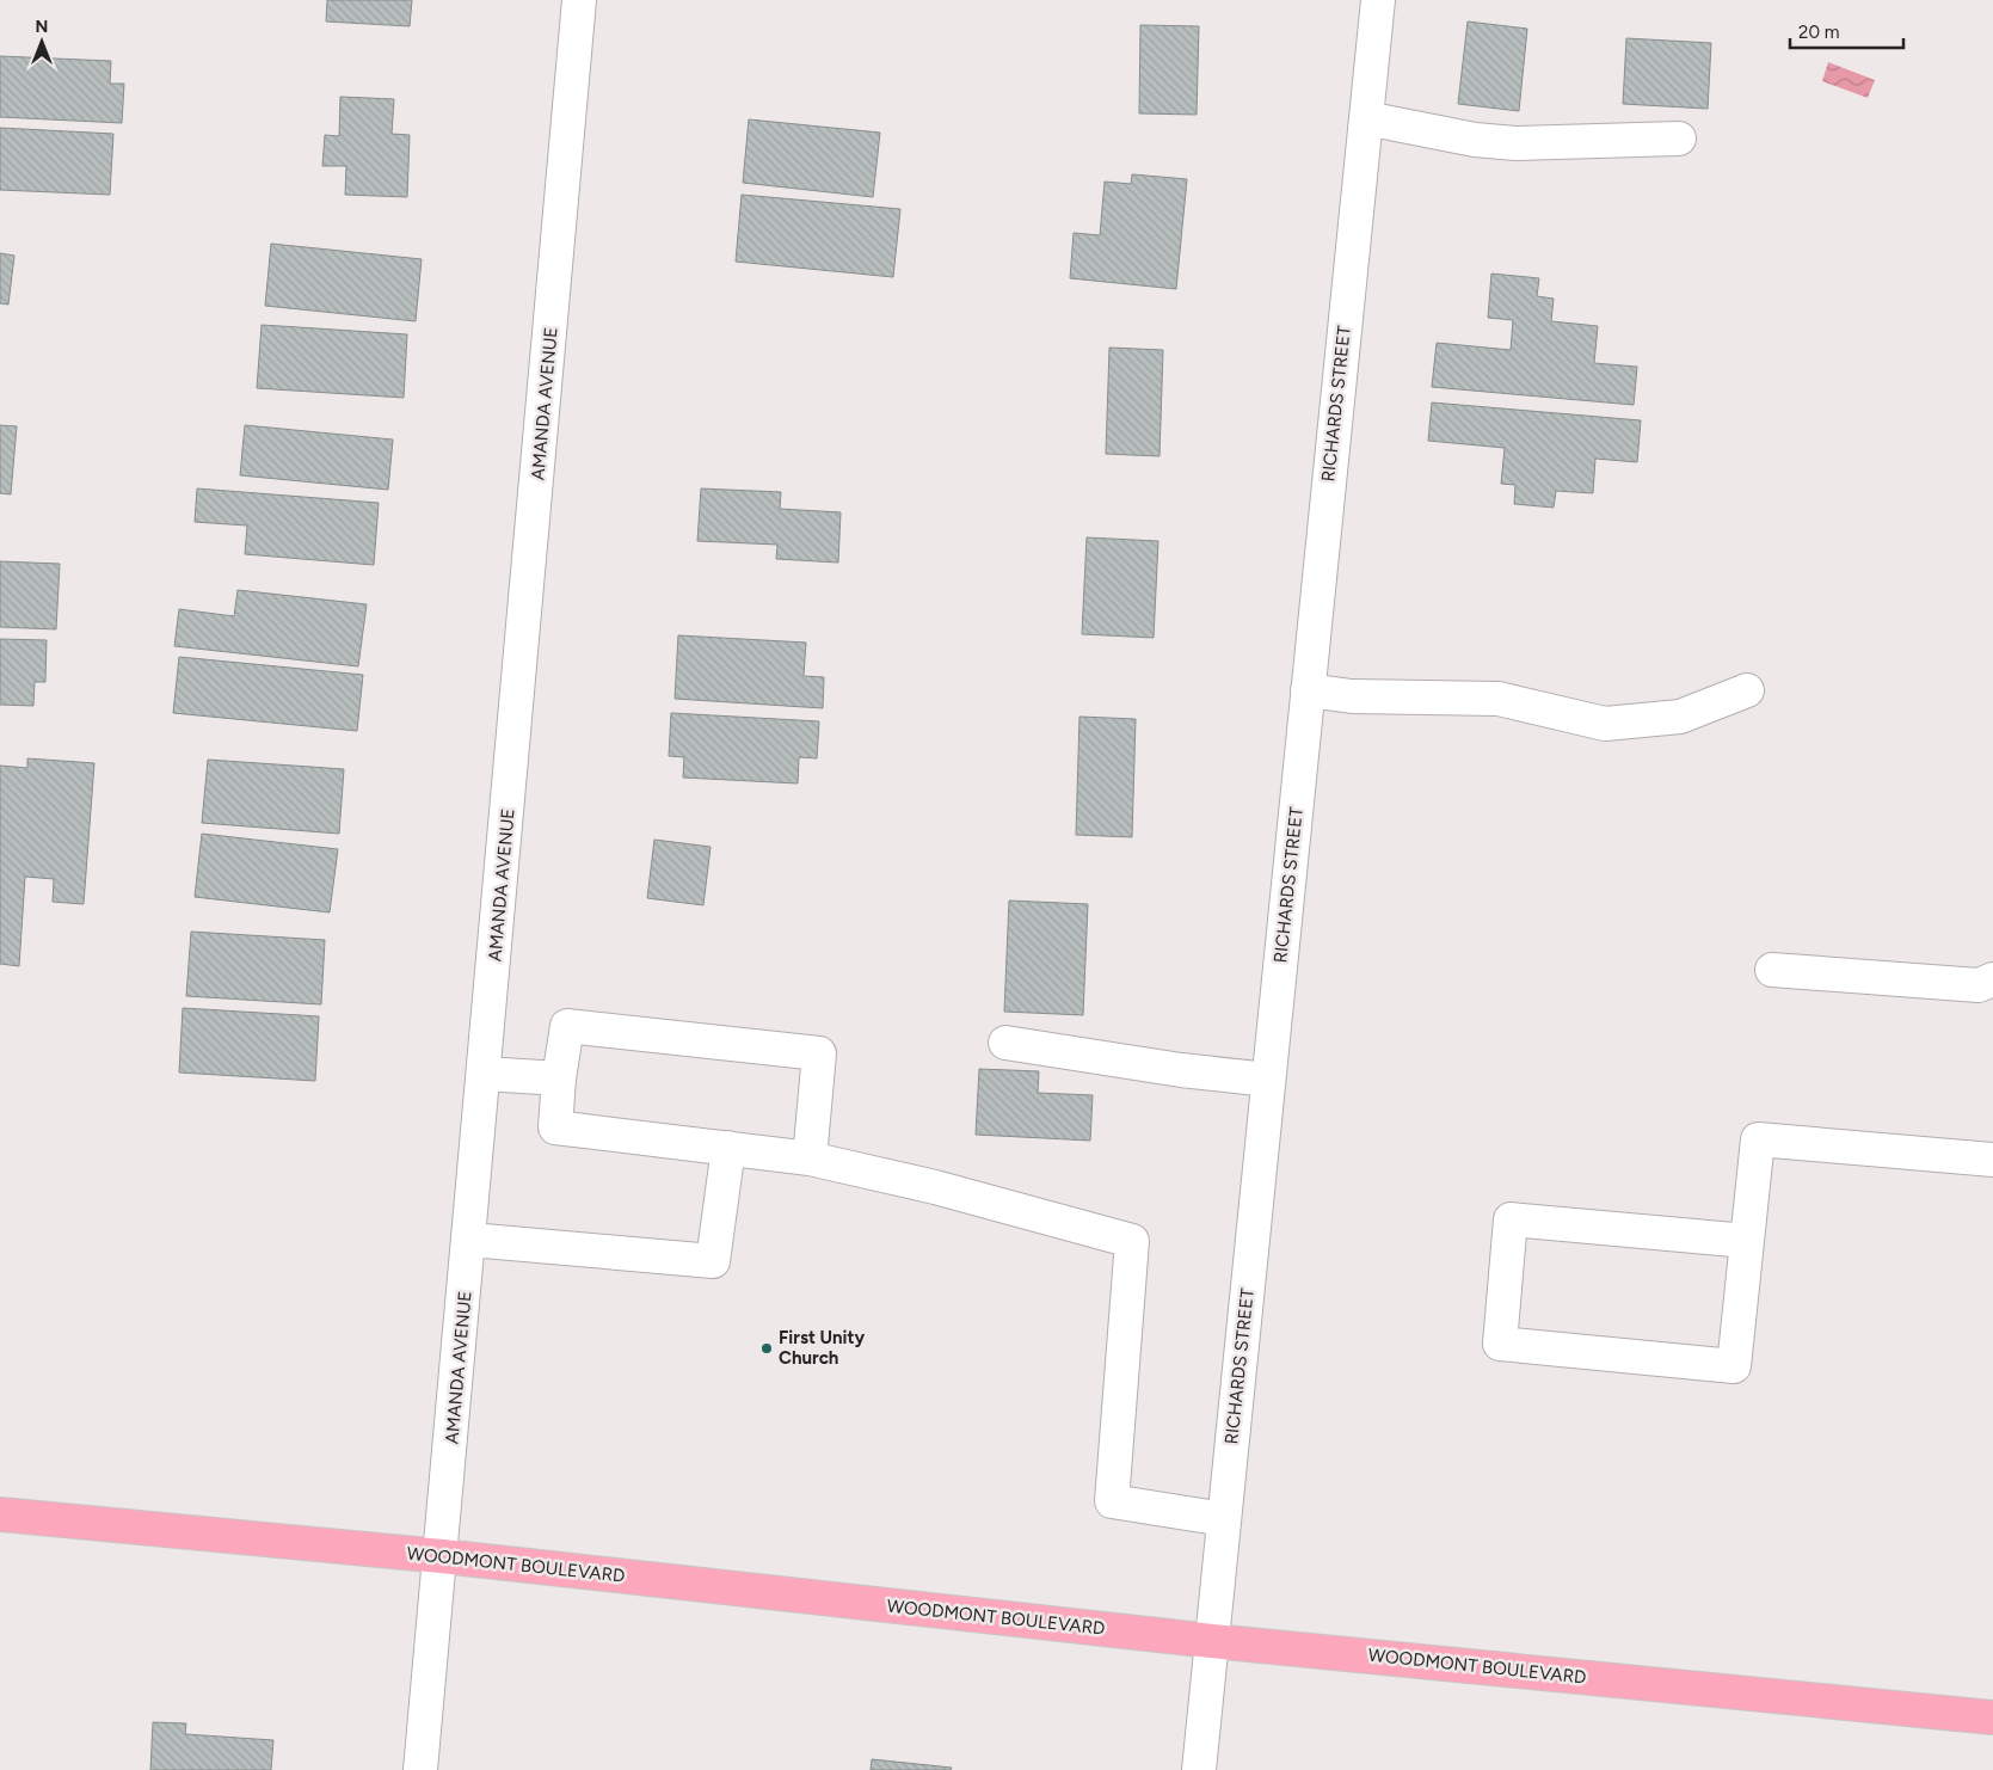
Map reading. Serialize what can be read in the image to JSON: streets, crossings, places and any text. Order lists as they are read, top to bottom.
{
  "streets": {
    "main road": ["WOODMONT BOULEVARD"],
    "street": ["AMANDA AVENUE", "RICHARDS STREET"]
  },
  "crossings": [
    ["AMANDA AVENUE", "WOODMONT BOULEVARD"],
    ["RICHARDS STREET", "WOODMONT BOULEVARD"]
  ],
  "places": ["First Unity Church"],
  "scale_bar": "20 m",
  "north": "top"
}
